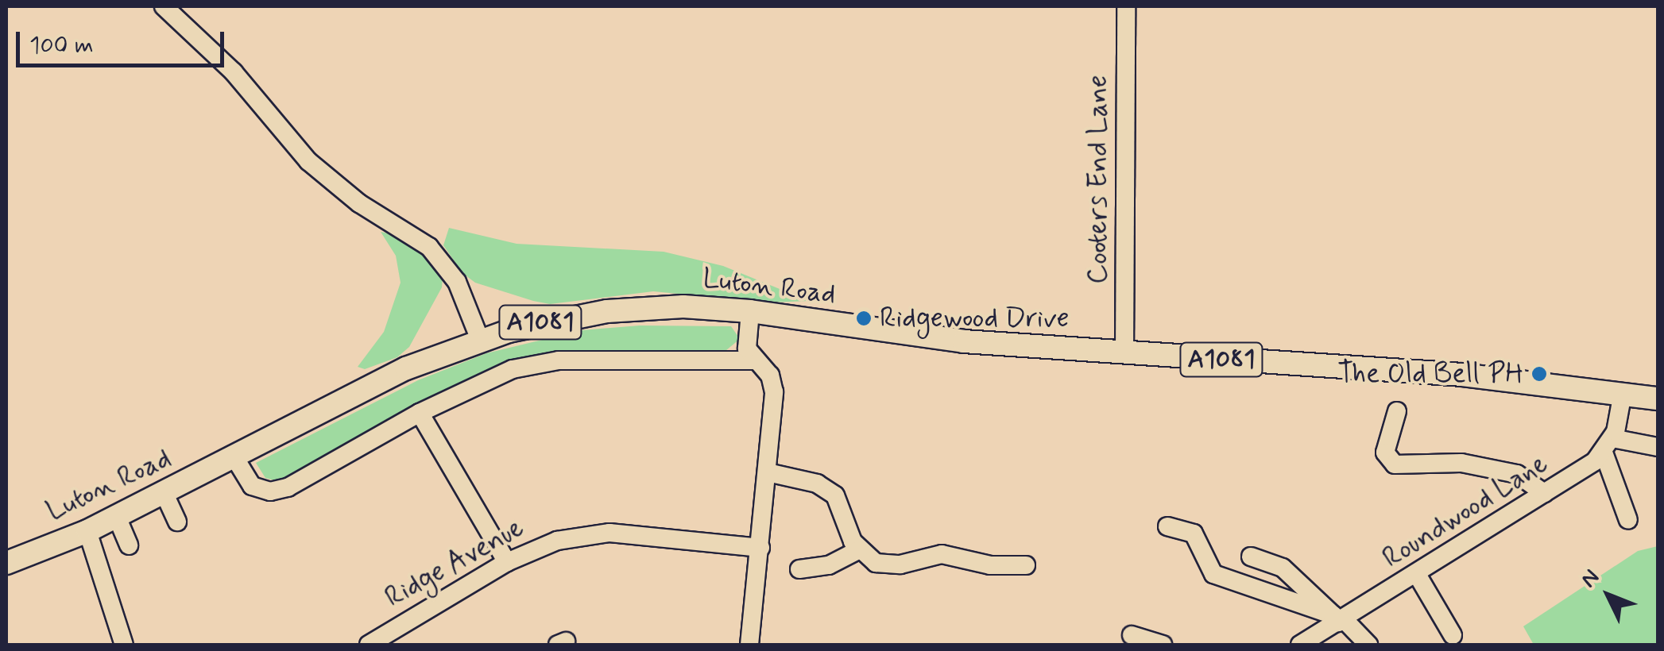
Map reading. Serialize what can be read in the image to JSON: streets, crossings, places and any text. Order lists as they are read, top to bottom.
{
  "streets": {
    "main road": ["Luton Road", "A1081"],
    "street": ["Cooters End Lane", "Roundwood Lane", "Ridge Avenue"]
  },
  "crossings": [
    ["Cooters End Lane", "Luton Road"]
  ],
  "places": ["Ridgewood Drive", "The Old Bell PH"],
  "scale_bar": "100 m",
  "north": "top left"
}
